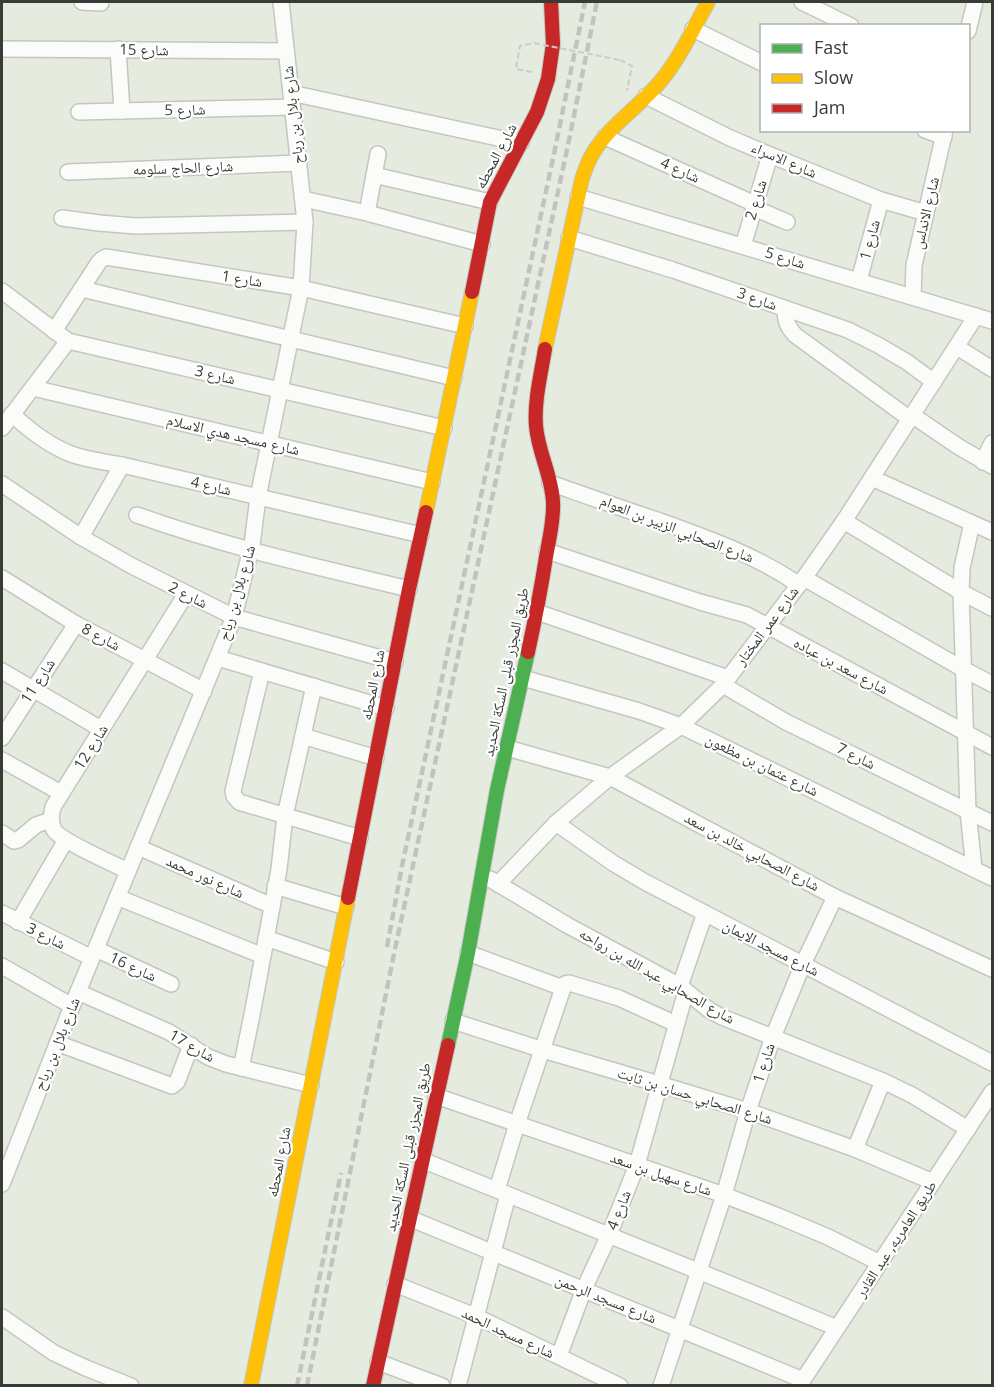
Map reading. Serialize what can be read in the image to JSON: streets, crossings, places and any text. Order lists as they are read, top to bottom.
{
  "streets": {
    "street": [
      "شارع 15",
      "شارع 5",
      "شارع بلال بن رباح",
      "شارع المحطه",
      "شارع الاسراء",
      "شارع الحاج سلومه",
      "شارع 4",
      "شارع 2",
      "شارع الاندلس",
      "شارع 1",
      "شارع 3",
      "شارع مسجد هدي الاسلام",
      "شارع الصحابي الزبير بن العوام",
      "شارع عمر المختار",
      "شارع 8",
      "شارع سعد بن عباده",
      "طريق المجزر قبلى السكة الحديد",
      "شارع 11",
      "شارع 12",
      "شارع 7",
      "شارع عثمان بن مظعون",
      "شارع الصحابي خالد بن سعد",
      "شارع نور محمد",
      "شارع مسجد الايمان",
      "شارع 16",
      "شارع الصحابي عبد الله بن رواحه",
      "شارع 17",
      "شارع الصحابي حسان بن ثابت",
      "شارع سهيل بن سعد",
      "طريق العامريه, عبد القادر",
      "شارع مسجد الرحمن",
      "شارع مسجد الحمد"
    ]
  },
  "crossings": [
    ["شارع 15", "شارع بلال بن رباح"],
    ["شارع 5", "شارع بلال بن رباح"],
    ["شارع 5", "شارع المحطه"],
    ["شارع 5", "شارع 2"],
    ["شارع 5", "شارع الاندلس"],
    ["شارع 5", "شارع 1"],
    ["شارع 5", "شارع عمر المختار"],
    ["شارع 5", "طريق المجزر قبلى السكة الحديد"],
    ["شارع بلال بن رباح", "شارع الحاج سلومه"],
    ["شارع بلال بن رباح", "شارع 4"],
    ["شارع بلال بن رباح", "شارع 2"],
    ["شارع بلال بن رباح", "شارع 1"],
    ["شارع بلال بن رباح", "شارع 3"],
    ["شارع بلال بن رباح", "شارع مسجد هدي الاسلام"],
    ["شارع بلال بن رباح", "شارع 8"],
    ["شارع بلال بن رباح", "شارع نور محمد"],
    ["شارع بلال بن رباح", "شارع 16"],
    ["شارع بلال بن رباح", "شارع 17"],
    ["شارع المحطه", "شارع 4"],
    ["شارع المحطه", "شارع 2"],
    ["شارع المحطه", "شارع 1"],
    ["شارع المحطه", "شارع 3"],
    ["شارع المحطه", "شارع مسجد هدي الاسلام"],
    ["شارع المحطه", "شارع 17"],
    ["شارع الاسراء", "شارع 2"],
    ["شارع الاسراء", "شارع الاندلس"],
    ["شارع الاسراء", "شارع 1"],
    ["شارع الاسراء", "طريق المجزر قبلى السكة الحديد"],
    ["شارع 4", "شارع 2"],
    ["شارع 4", "طريق المجزر قبلى السكة الحديد"],
    ["شارع 4", "شارع مسجد الايمان"],
    ["شارع 4", "شارع الصحابي عبد الله بن رواحه"],
    ["شارع 4", "شارع الصحابي حسان بن ثابت"],
    ["شارع 4", "شارع سهيل بن سعد"],
    ["شارع 4", "شارع مسجد الرحمن"],
    ["شارع 4", "شارع مسجد الحمد"],
    ["شارع 2", "شارع 12"],
    ["شارع 1", "شارع 3"],
    ["شارع 1", "شارع الصحابي خالد بن سعد"],
    ["شارع 1", "شارع مسجد الايمان"],
    ["شارع 1", "شارع الصحابي عبد الله بن رواحه"],
    ["شارع 1", "شارع الصحابي حسان بن ثابت"],
    ["شارع 1", "شارع سهيل بن سعد"],
    ["شارع 1", "شارع مسجد الرحمن"],
    ["شارع 3", "شارع عمر المختار"],
    ["شارع 3", "طريق المجزر قبلى السكة الحديد"],
    ["شارع 3", "شارع 16"],
    ["شارع الصحابي الزبير بن العوام", "شارع عمر المختار"],
    ["شارع الصحابي الزبير بن العوام", "طريق المجزر قبلى السكة الحديد"],
    ["شارع عمر المختار", "شارع سعد بن عباده"],
    ["شارع عمر المختار", "شارع 7"],
    ["شارع عمر المختار", "شارع عثمان بن مظعون"],
    ["شارع عمر المختار", "شارع الصحابي خالد بن سعد"],
    ["شارع عمر المختار", "شارع مسجد الايمان"],
    ["شارع عمر المختار", "شارع الصحابي عبد الله بن رواحه"],
    ["شارع 8", "شارع 11"],
    ["شارع 8", "شارع 12"],
    ["شارع سعد بن عباده", "طريق المجزر قبلى السكة الحديد"],
    ["طريق المجزر قبلى السكة الحديد", "شارع 7"],
    ["طريق المجزر قبلى السكة الحديد", "شارع عثمان بن مظعون"],
    ["طريق المجزر قبلى السكة الحديد", "شارع الصحابي خالد بن سعد"],
    ["طريق المجزر قبلى السكة الحديد", "شارع الصحابي عبد الله بن رواحه"],
    ["طريق المجزر قبلى السكة الحديد", "شارع الصحابي حسان بن ثابت"],
    ["طريق المجزر قبلى السكة الحديد", "شارع سهيل بن سعد"],
    ["طريق المجزر قبلى السكة الحديد", "شارع مسجد الرحمن"],
    ["طريق المجزر قبلى السكة الحديد", "شارع مسجد الحمد"],
    ["شارع الصحابي عبد الله بن رواحه", "طريق العامريه, عبد القادر"],
    ["شارع الصحابي حسان بن ثابت", "طريق العامريه, عبد القادر"],
    ["شارع سهيل بن سعد", "طريق العامريه, عبد القادر"],
    ["طريق العامريه, عبد القادر", "شارع مسجد الرحمن"]
  ],
  "legend": ["Fast", "Slow", "Jam"]
}
